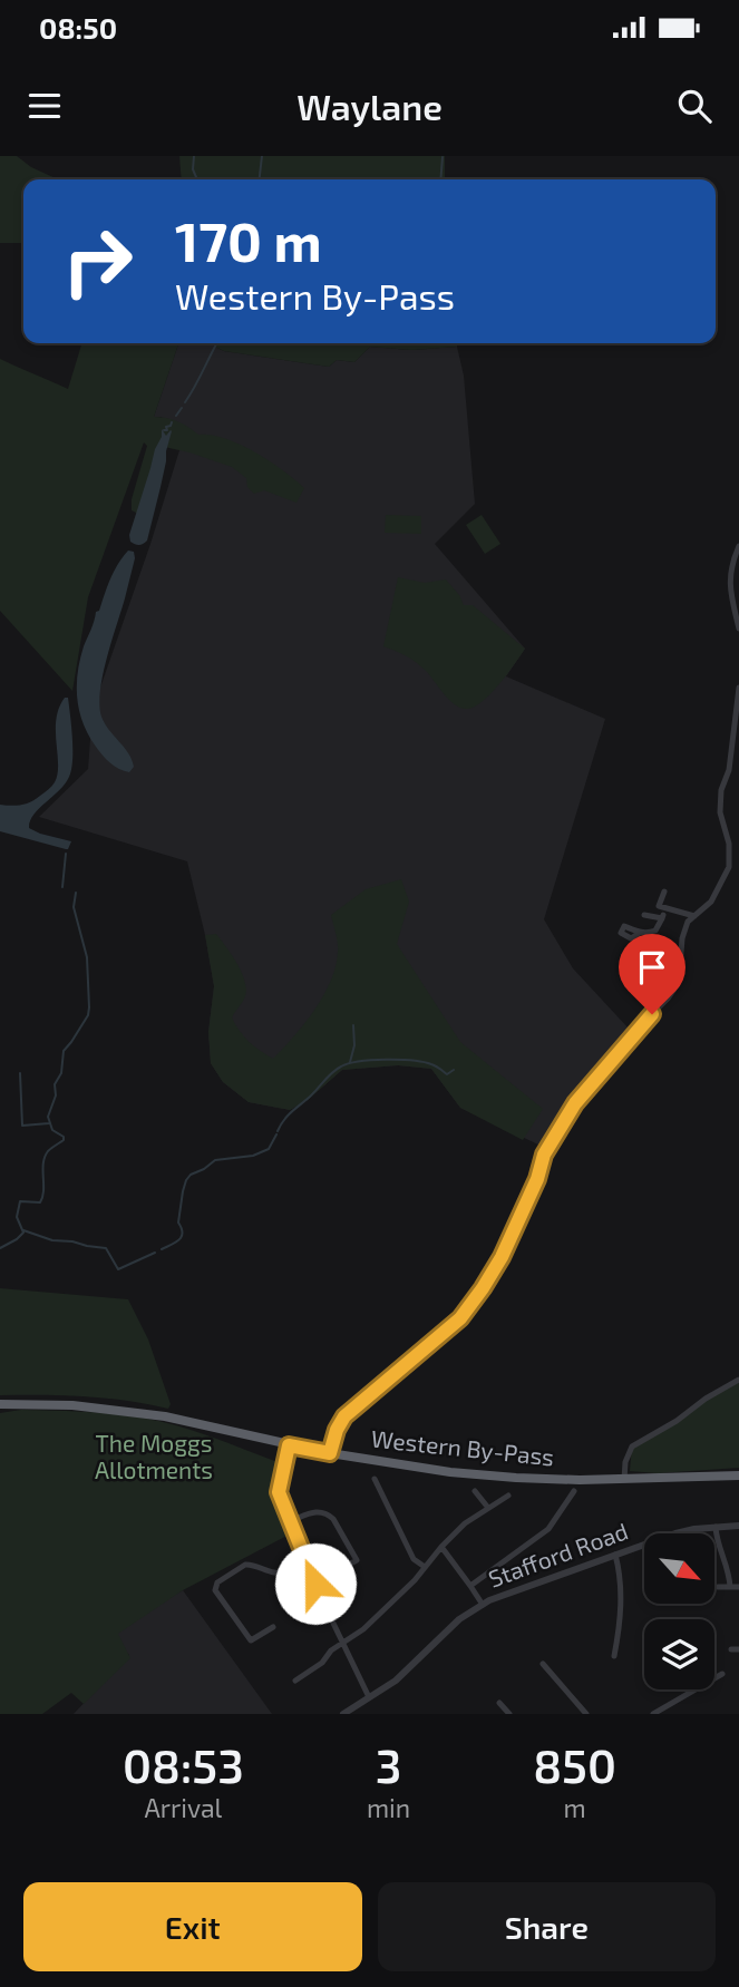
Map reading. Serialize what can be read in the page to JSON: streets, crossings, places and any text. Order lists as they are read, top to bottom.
{
  "streets": {
    "highway": ["Western By-Pass"],
    "street": ["Stafford Road"]
  },
  "parks": ["The Moggs Allotments"],
  "north": "bottom right",
  "page": {
    "status": "08:50",
    "header": "Waylane",
    "turn": ["170 m", "Western By-Pass"],
    "eta": [
      "08:53",
      "Arrival",
      "3",
      "min",
      "850",
      "m"
    ],
    "buttons": ["Exit", "Share"]
  }
}
